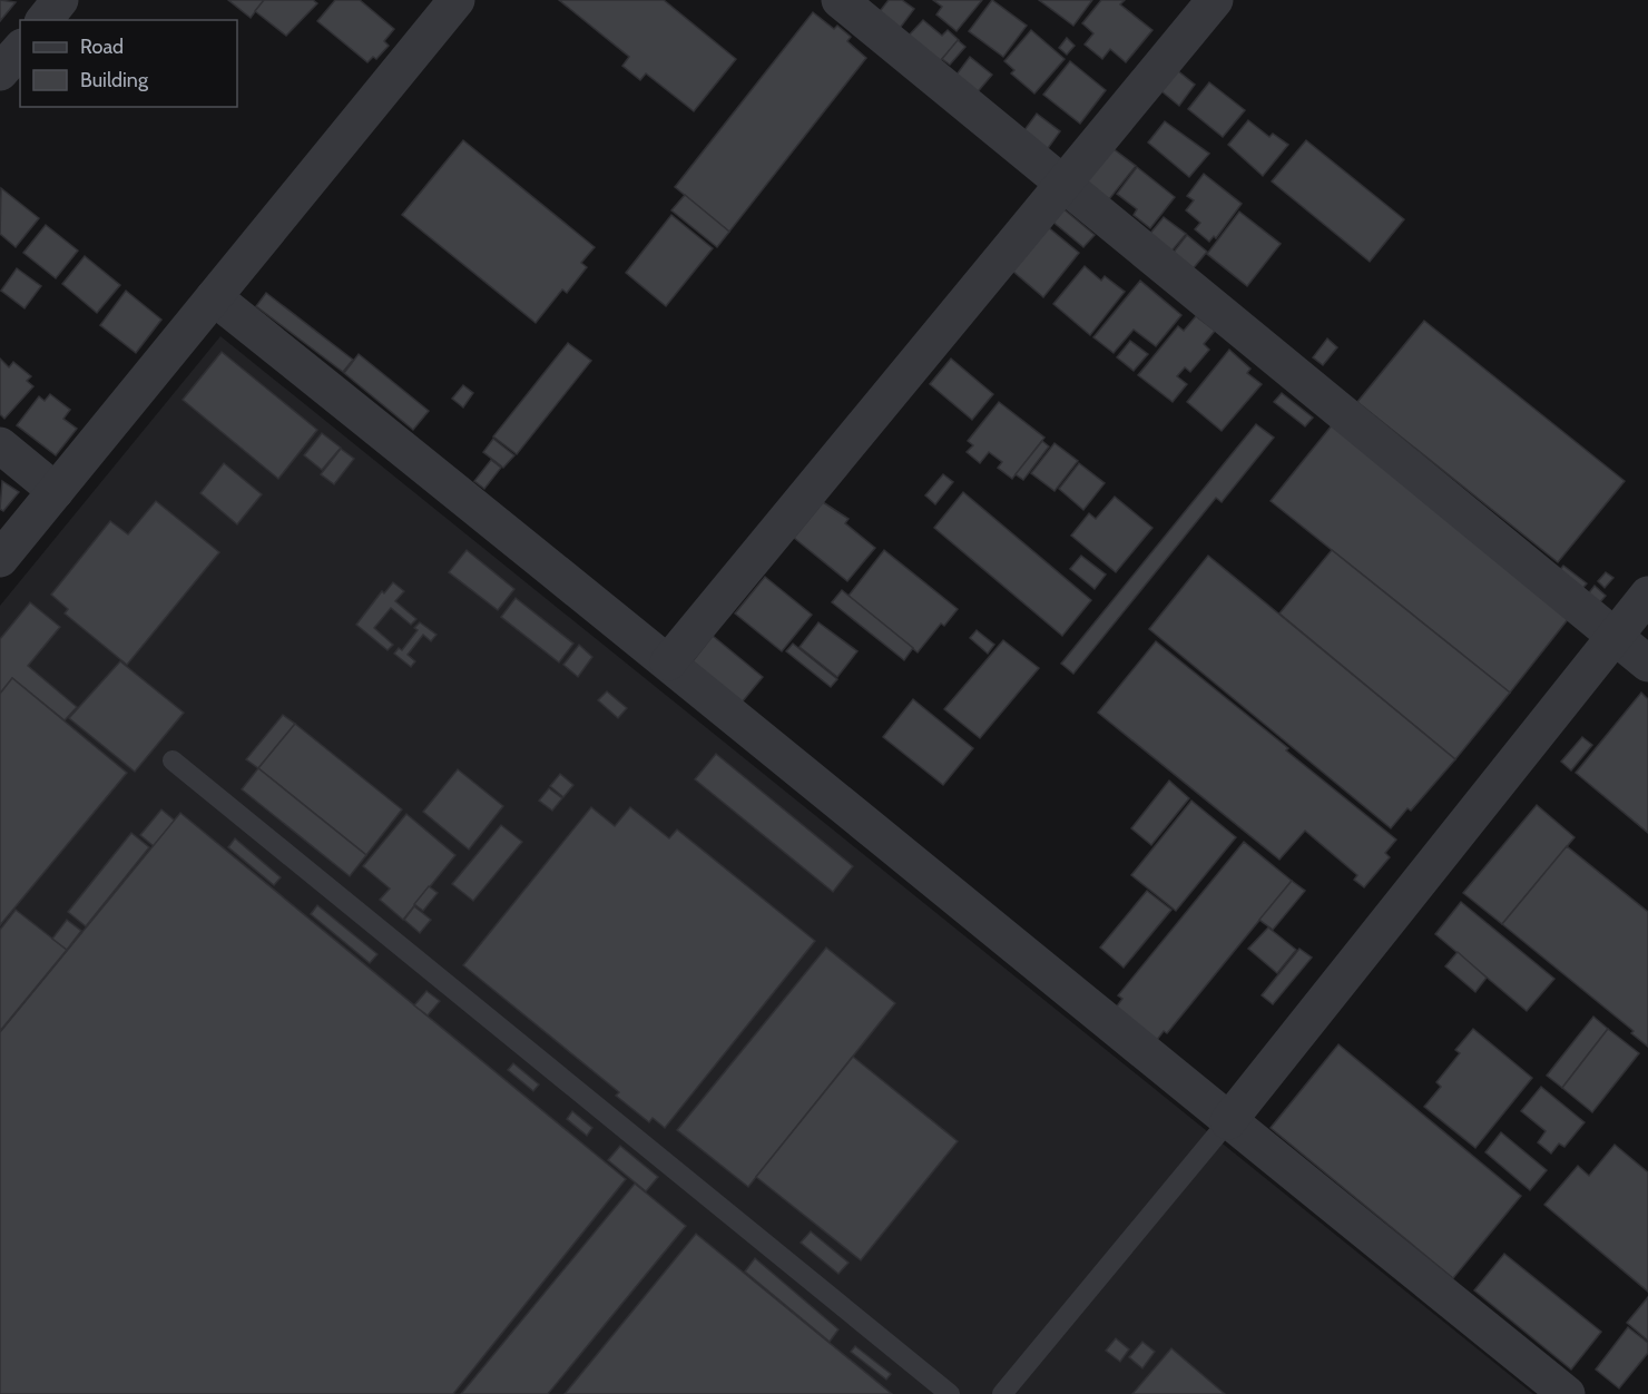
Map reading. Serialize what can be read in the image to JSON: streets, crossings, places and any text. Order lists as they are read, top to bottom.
{
  "legend": ["Road", "Building"]
}
